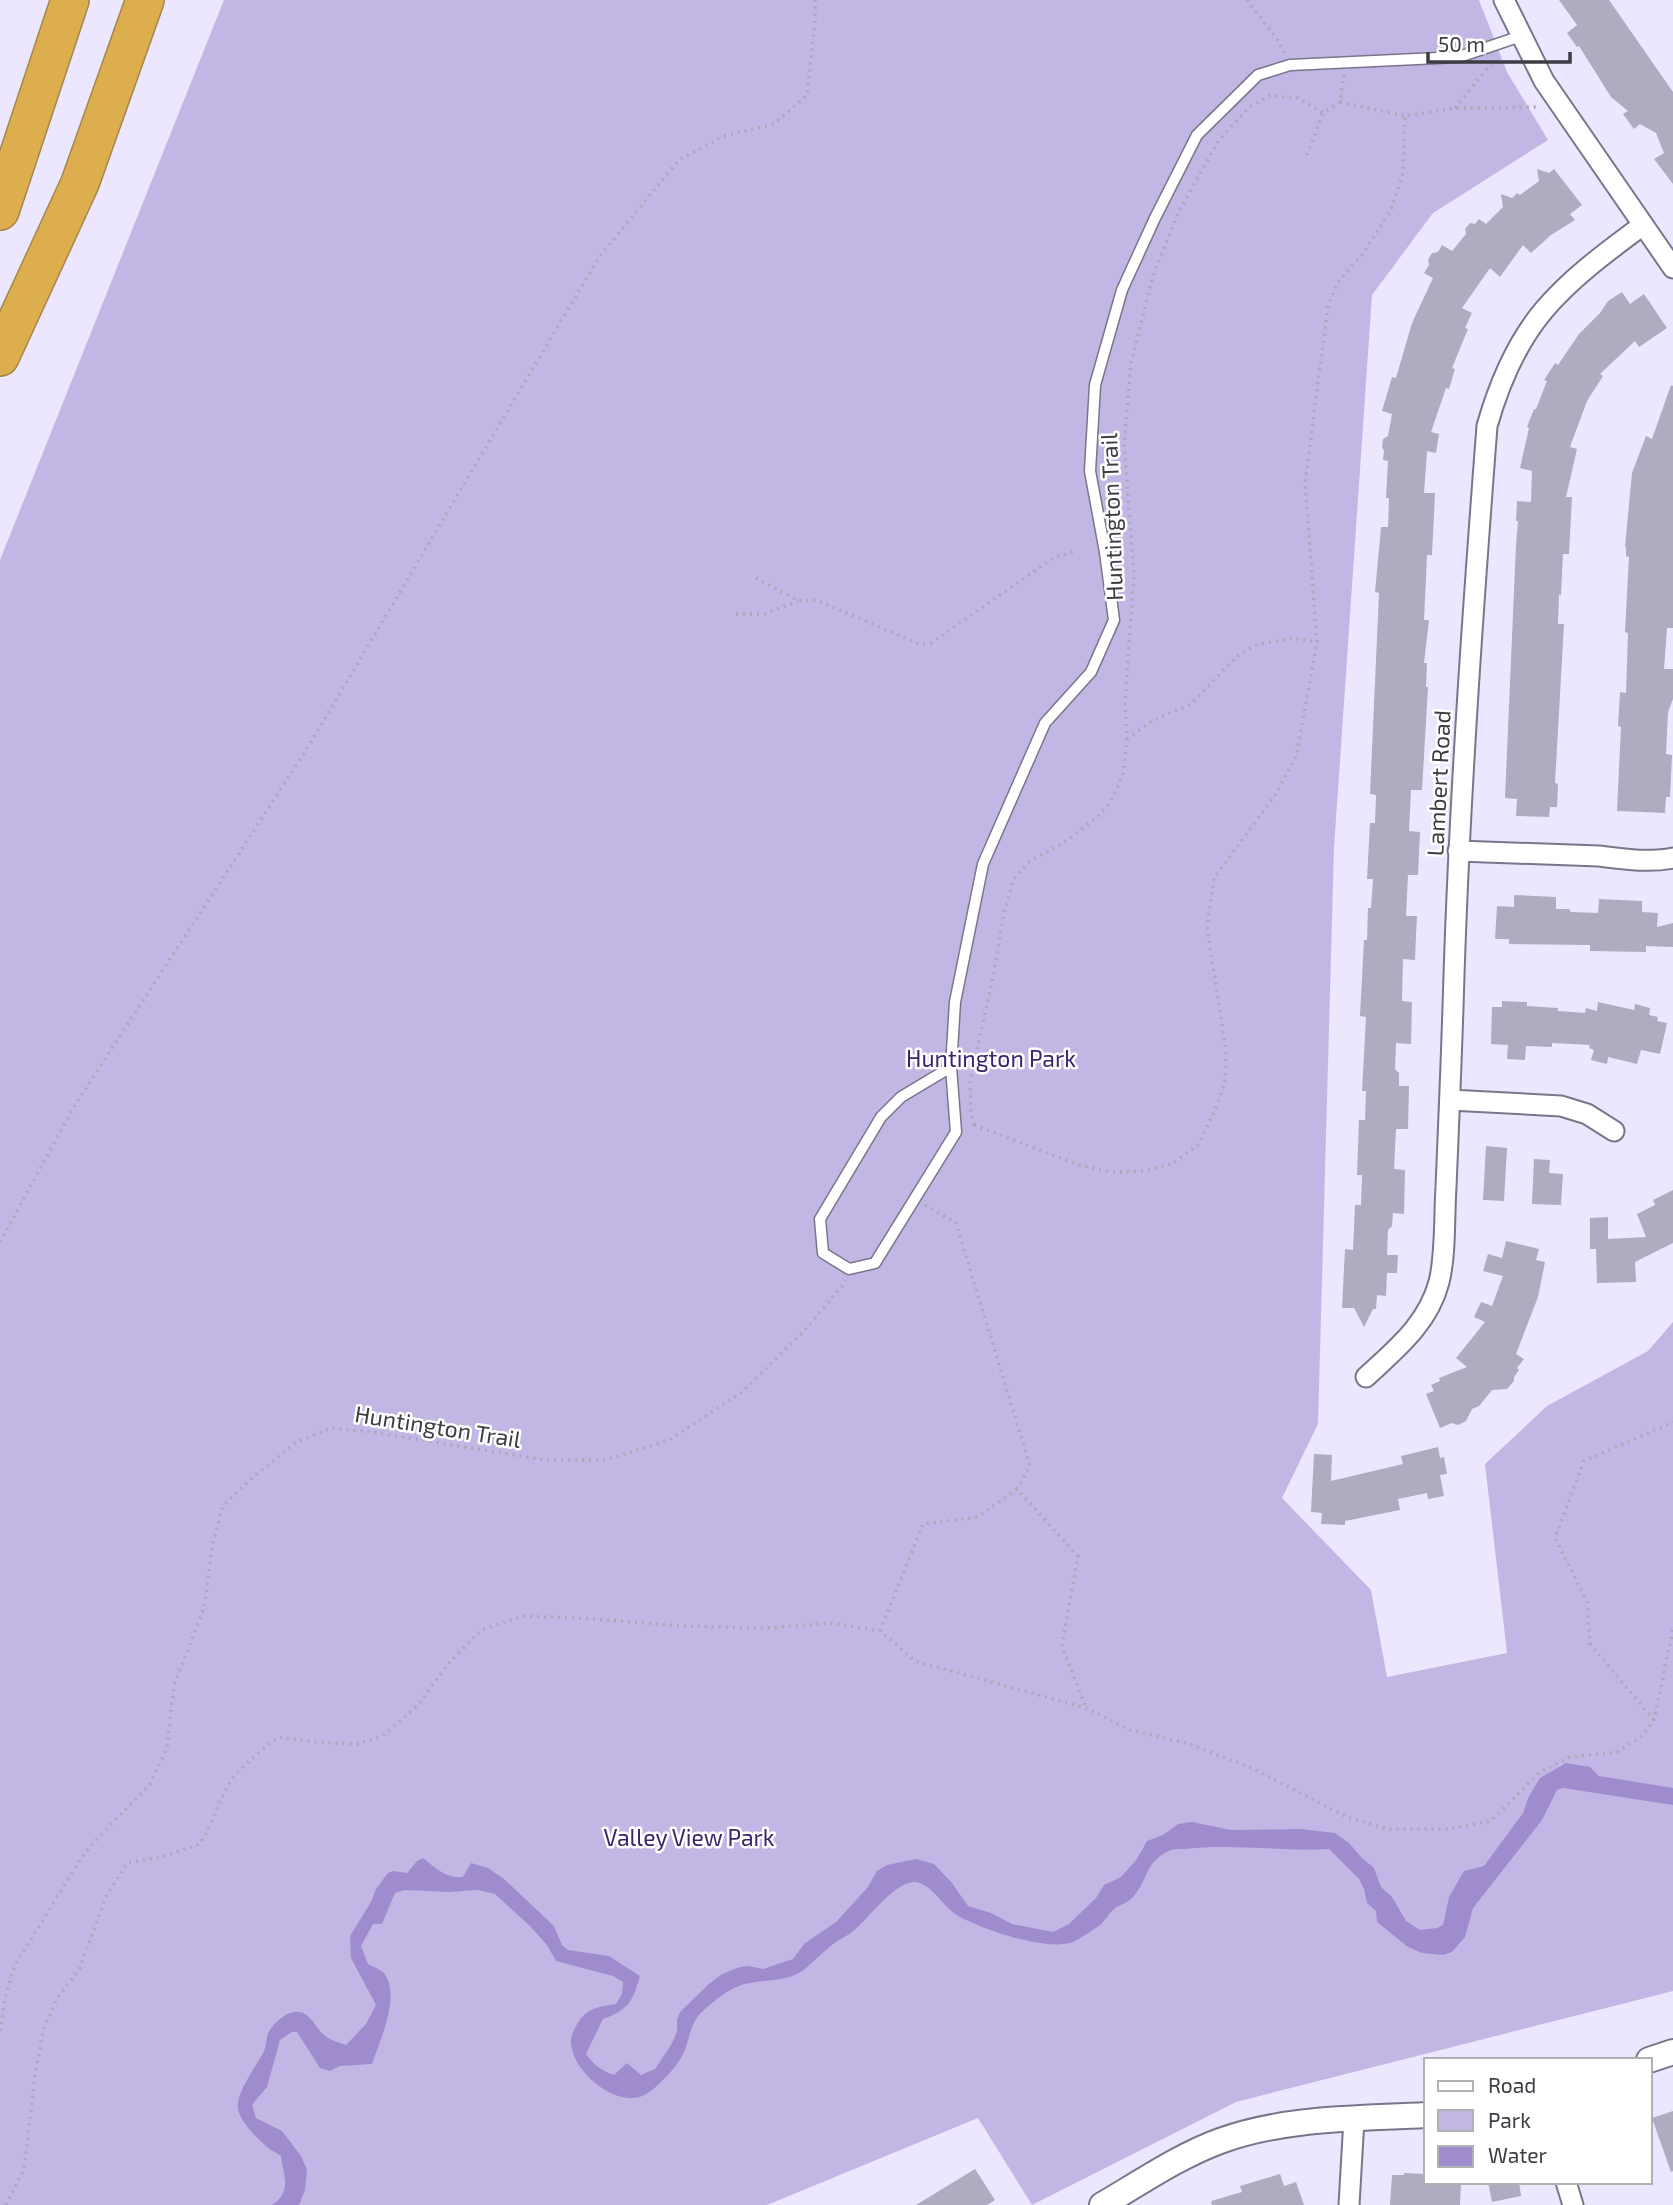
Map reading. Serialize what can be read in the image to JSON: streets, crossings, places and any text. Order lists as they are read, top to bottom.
{
  "streets": {
    "street": ["Lambert Road"],
    "path": ["Huntington Trail"]
  },
  "parks": ["Huntington Park", "Valley View Park"],
  "legend": ["Road", "Park", "Water"],
  "scale_bar": "50 m"
}
